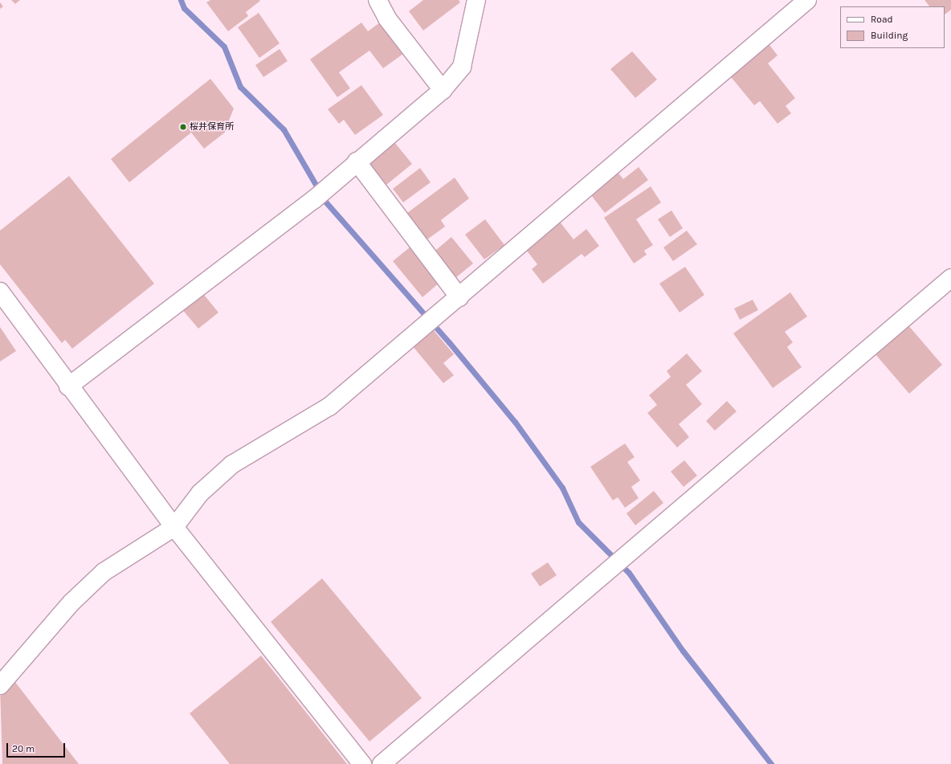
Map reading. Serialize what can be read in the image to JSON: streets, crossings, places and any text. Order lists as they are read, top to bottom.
{
  "places": ["桜井保育所"],
  "legend": ["Road", "Building"],
  "scale_bar": "20 m"
}
